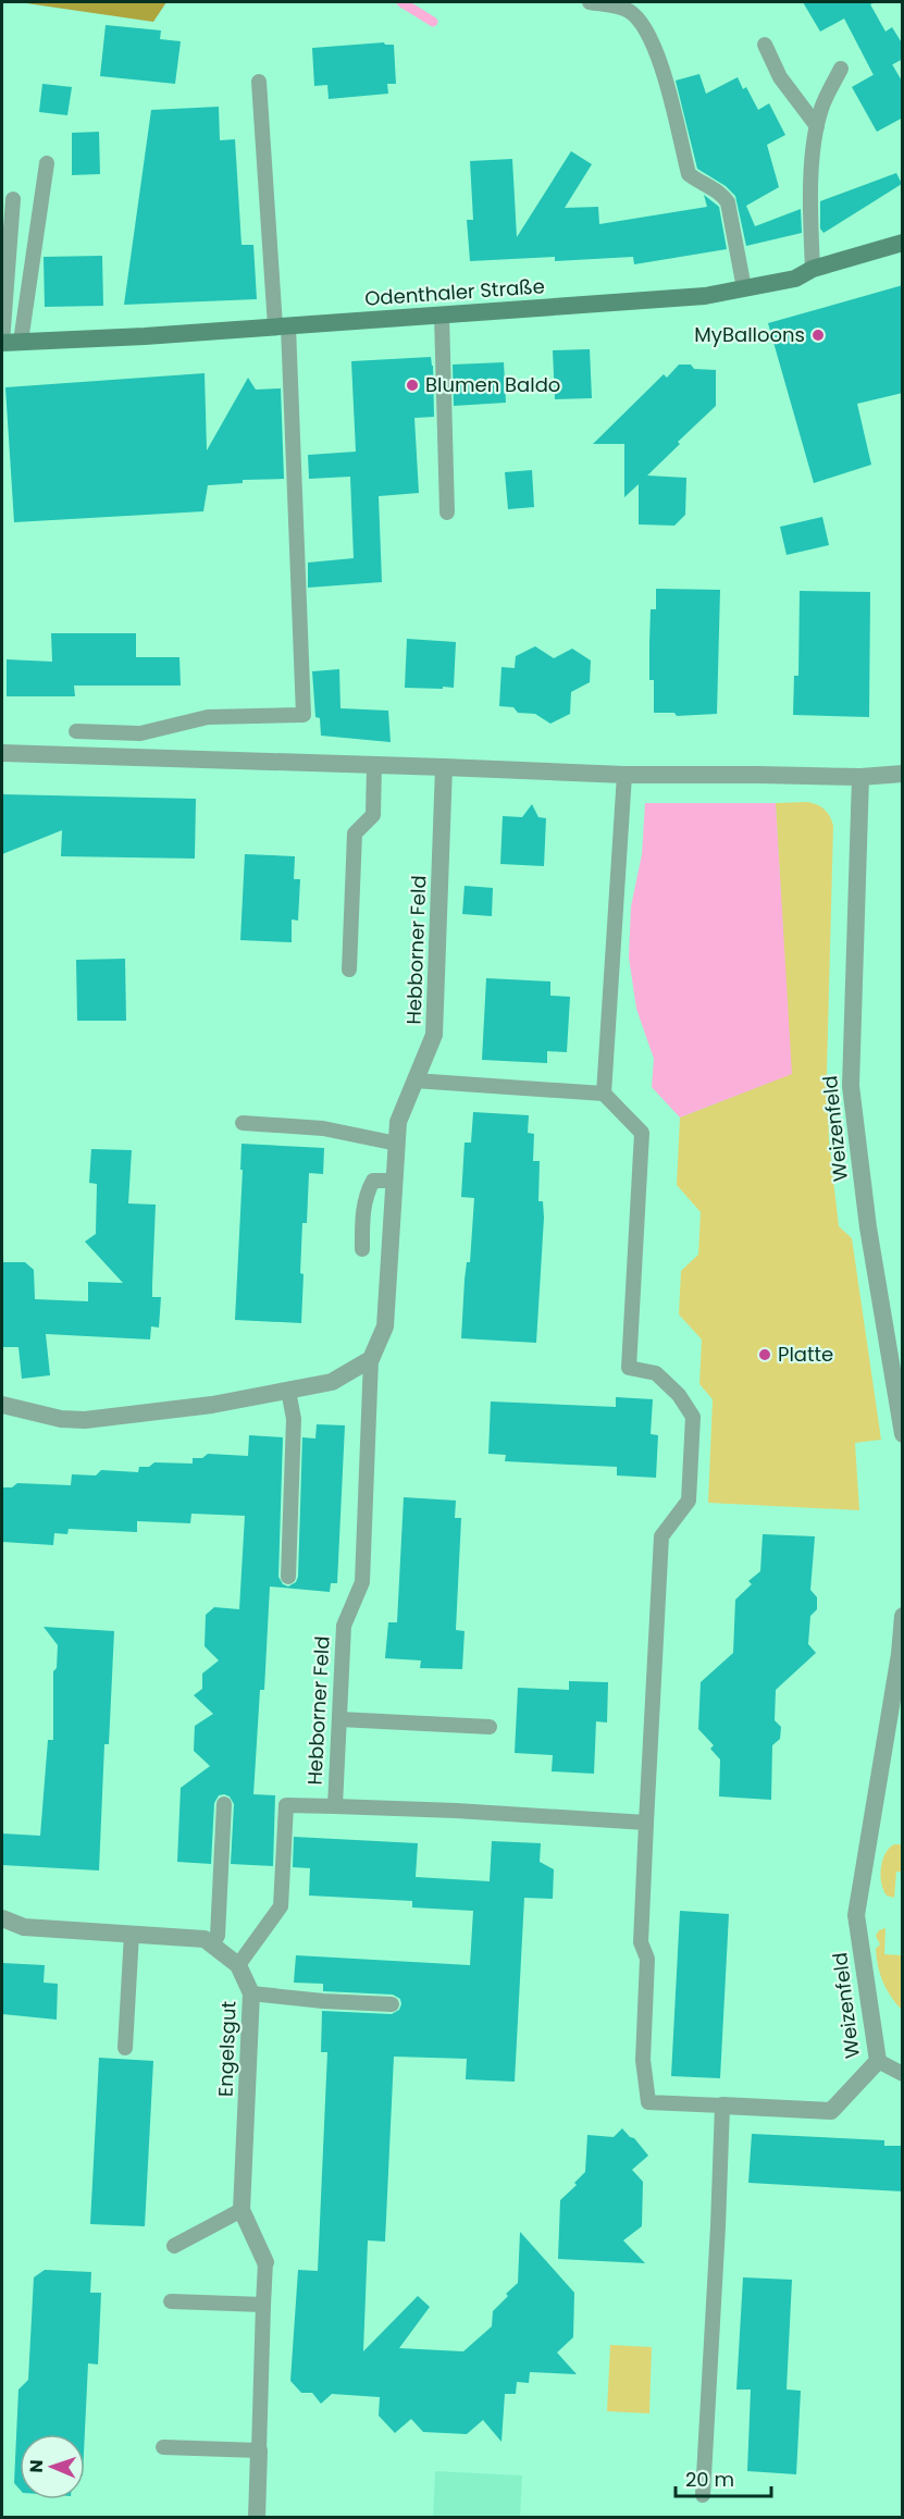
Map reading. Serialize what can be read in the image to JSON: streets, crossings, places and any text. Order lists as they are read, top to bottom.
{
  "streets": {
    "main road": ["Odenthaler Straße"],
    "street": ["Hebborner Feld", "Weizenfeld", "Engelsgut"]
  },
  "crossings": [
    ["Hebborner Feld", "Engelsgut"]
  ],
  "places": ["MyBalloons", "Blumen Baldo", "Platte"],
  "scale_bar": "20 m",
  "north": "left"
}
